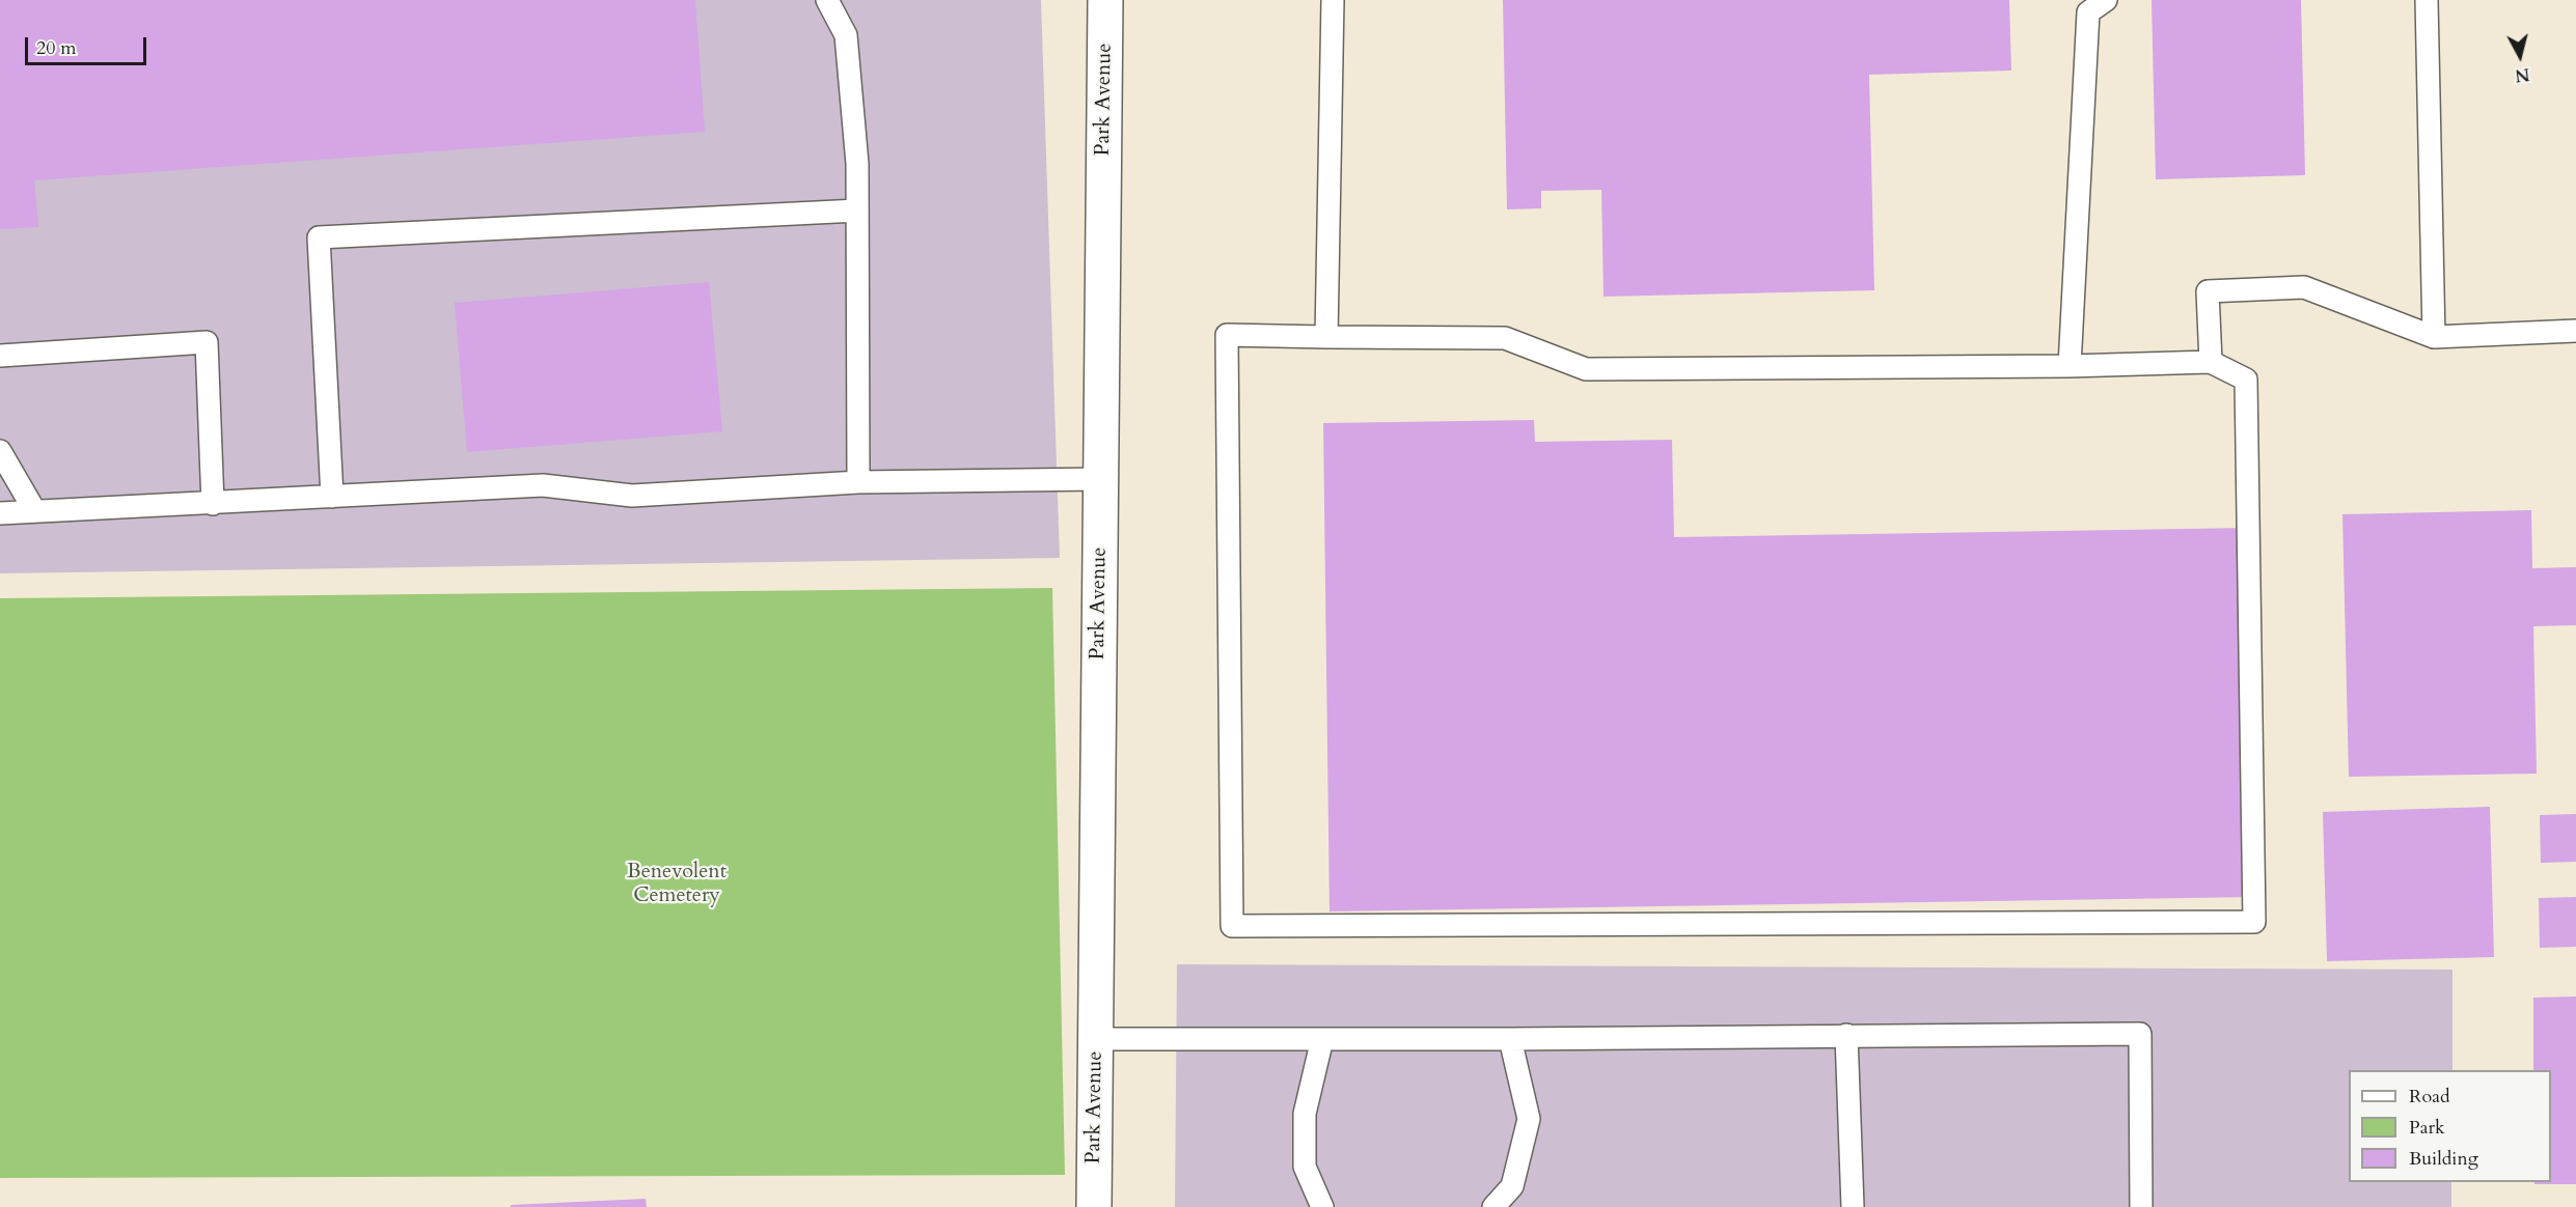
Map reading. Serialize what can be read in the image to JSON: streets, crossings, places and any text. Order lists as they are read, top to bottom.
{
  "streets": {
    "street": ["Park Avenue"]
  },
  "parks": ["Benevolent Cemetery"],
  "legend": ["Road", "Park", "Building"],
  "scale_bar": "20 m",
  "north": "bottom"
}
